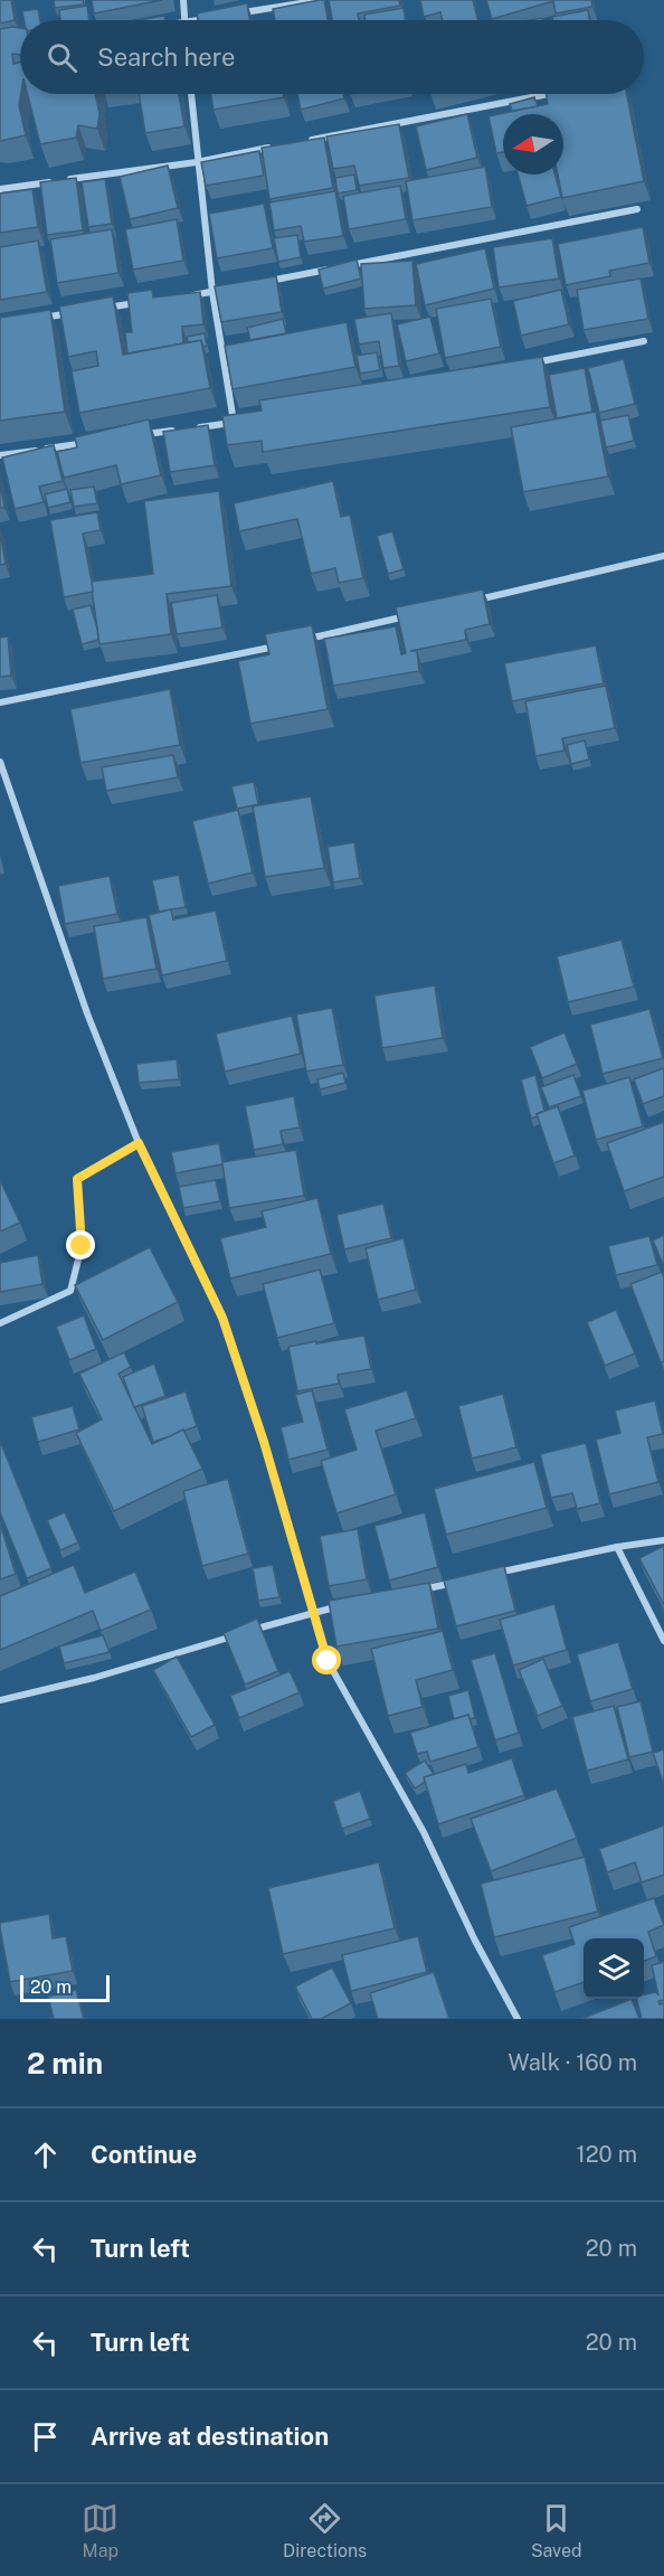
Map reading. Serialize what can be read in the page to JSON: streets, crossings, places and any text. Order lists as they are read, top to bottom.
{
  "scale_bar": "20 m",
  "north": "left",
  "page": {
    "search": "Search here",
    "scale": "20 m",
    "heading": ["2 min", "Walk · 160 m"],
    "list": [
      ["Continue", "120 m"],
      ["Turn left", "20 m"],
      ["Turn left", "20 m"],
      "Arrive at destination"
    ],
    "nav": ["Map", "Directions", "Saved"]
  }
}
